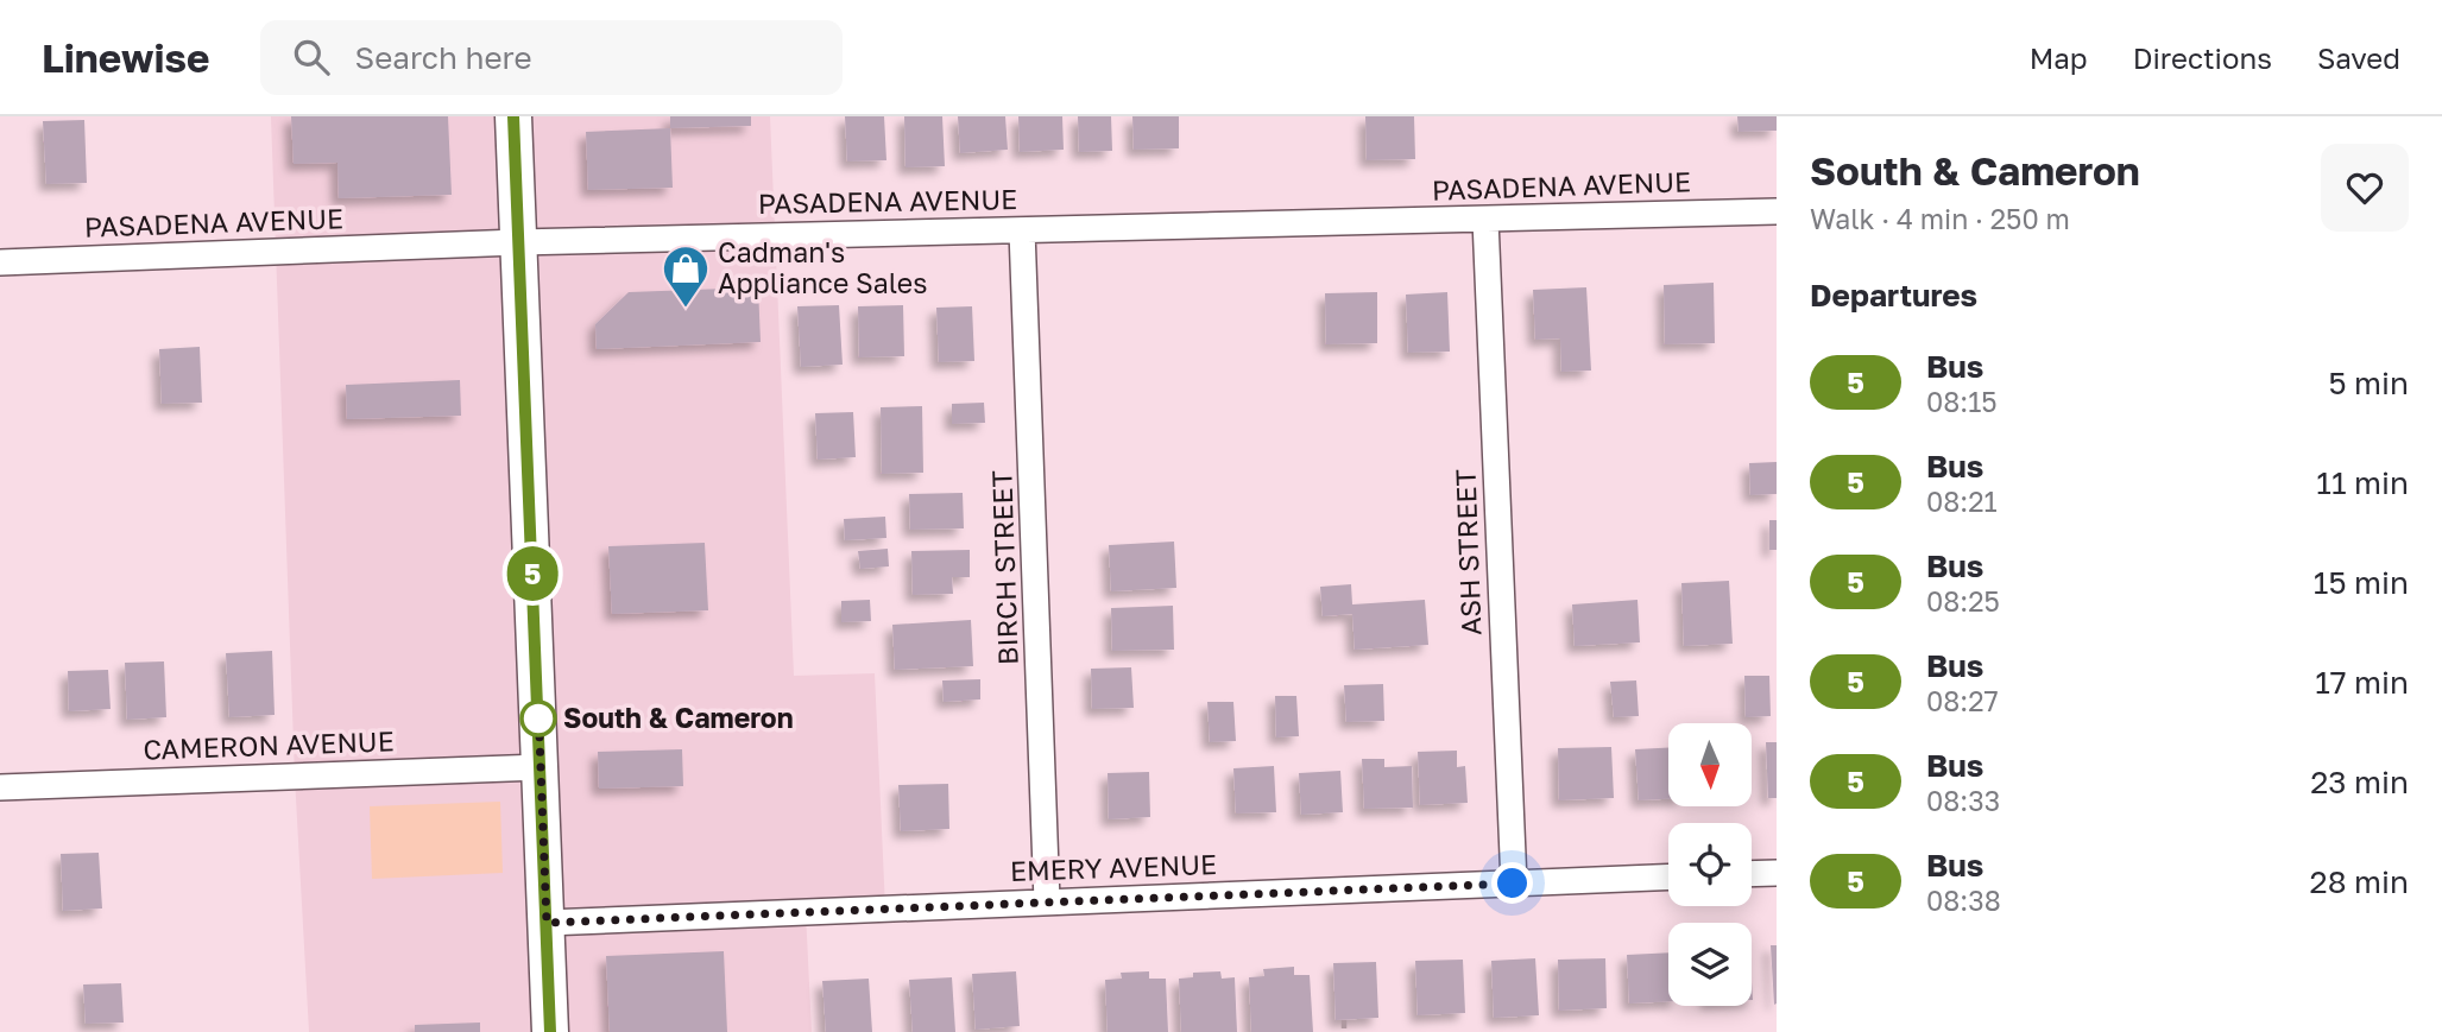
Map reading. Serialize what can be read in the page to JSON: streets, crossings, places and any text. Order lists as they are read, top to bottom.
{
  "streets": {
    "street": [
      "PASADENA AVENUE",
      "ASH STREET",
      "BIRCH STREET",
      "CAMERON AVENUE",
      "EMERY AVENUE"
    ]
  },
  "crossings": [
    ["PASADENA AVENUE", "ASH STREET"],
    ["PASADENA AVENUE", "BIRCH STREET"],
    ["ASH STREET", "EMERY AVENUE"],
    ["BIRCH STREET", "EMERY AVENUE"]
  ],
  "places": {
    "shop": ["Cadman's Appliance Sales"],
    "other": ["South & Cameron"]
  },
  "lines": ["bus line 5"],
  "north": "bottom",
  "page": {
    "header": "Linewise",
    "search": "Search here",
    "nav": ["Map", "Directions", "Saved"],
    "on_map": "5",
    "heading": [
      ["South & Cameron", "Walk · 4 min · 250 m"],
      "Departures"
    ],
    "list": [
      {
        "mark": "5",
        "name": "Bus",
        "note": "08:15",
        "value": "5 min"
      },
      {
        "mark": "5",
        "name": "Bus",
        "note": "08:21",
        "value": "11 min"
      },
      {
        "mark": "5",
        "name": "Bus",
        "note": "08:25",
        "value": "15 min"
      },
      {
        "mark": "5",
        "name": "Bus",
        "note": "08:27",
        "value": "17 min"
      },
      {
        "mark": "5",
        "name": "Bus",
        "note": "08:33",
        "value": "23 min"
      },
      {
        "mark": "5",
        "name": "Bus",
        "note": "08:38",
        "value": "28 min"
      }
    ]
  }
}
